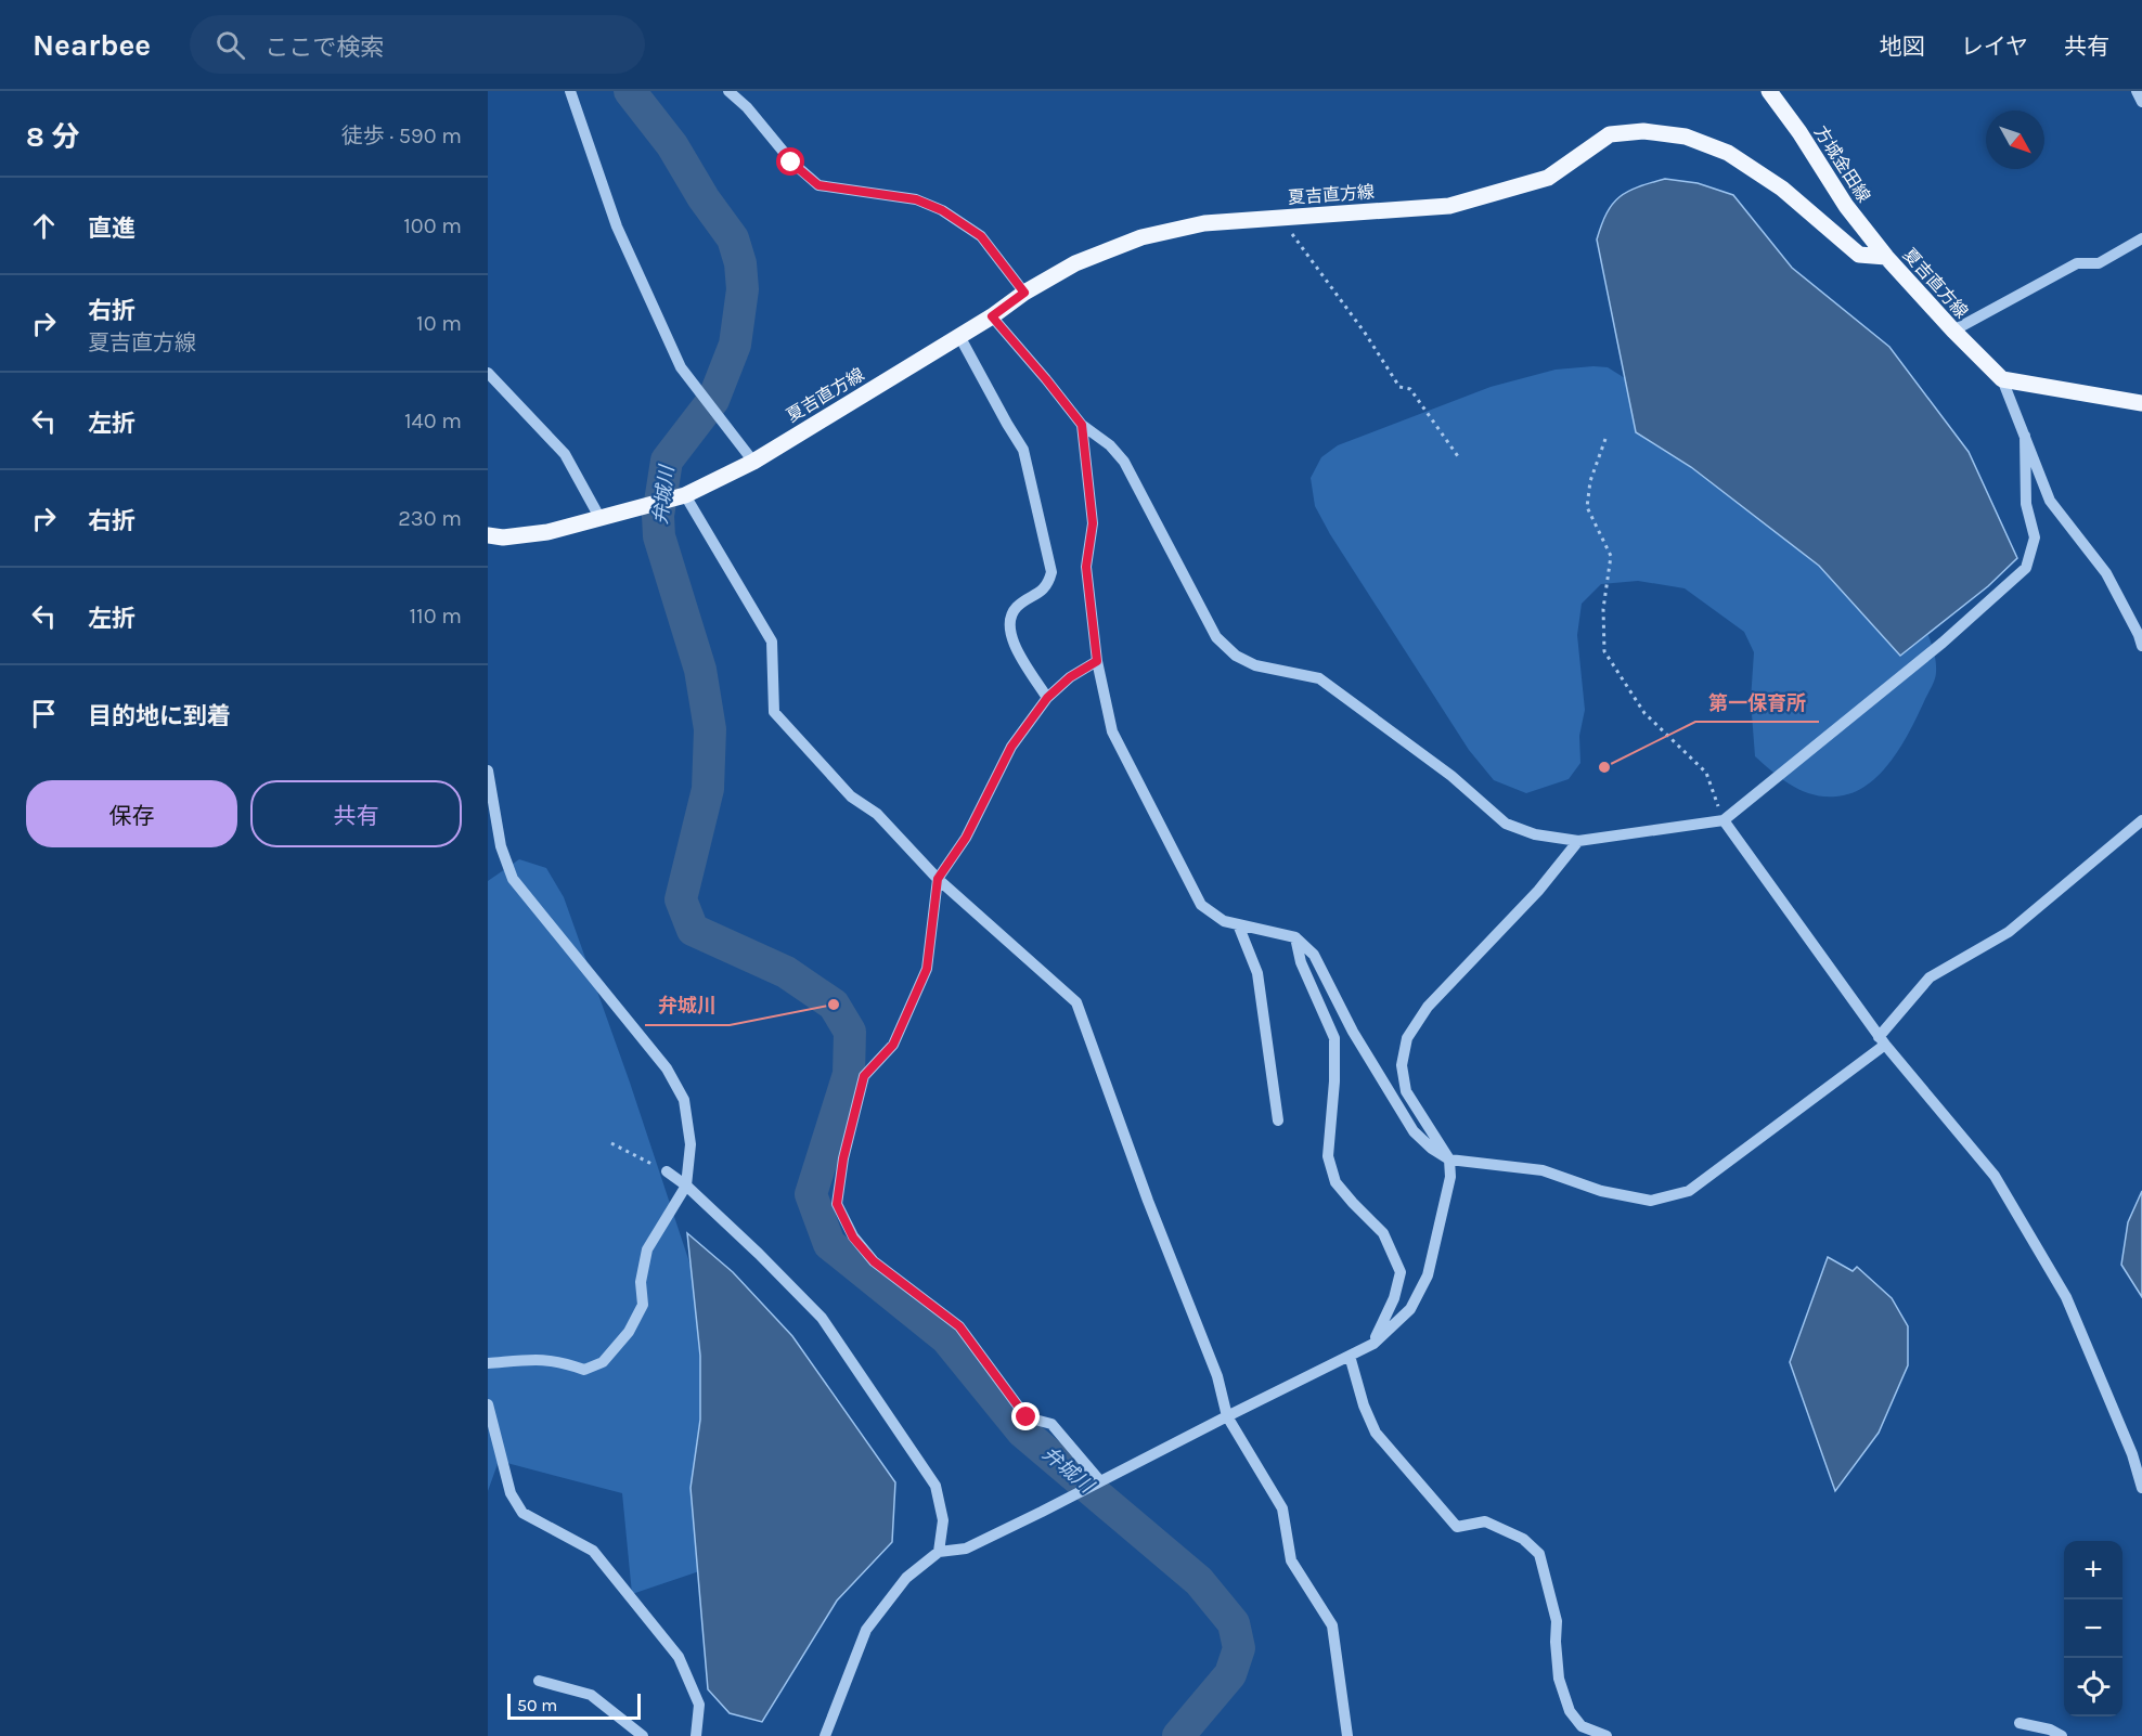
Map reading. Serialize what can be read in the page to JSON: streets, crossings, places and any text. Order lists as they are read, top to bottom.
{
  "streets": {
    "main road": ["方城金田線", "夏吉直方線"]
  },
  "crossings": [
    ["方城金田線", "夏吉直方線"]
  ],
  "water": ["弁城川"],
  "places": ["第一保育所", "弁城川"],
  "scale_bar": "50 m",
  "north": "bottom right",
  "page": {
    "header": "Nearbee",
    "search": "ここで検索",
    "nav": ["地図", "レイヤ", "共有"],
    "heading": ["8 分", "徒歩 · 590 m"],
    "list": [
      ["直進", "100 m"],
      ["右折", "夏吉直方線", "10 m"],
      ["左折", "140 m"],
      ["右折", "230 m"],
      ["左折", "110 m"],
      "目的地に到着"
    ],
    "buttons": ["保存", "共有"],
    "map_buttons": ["+", "−"],
    "scale": "50 m"
  }
}
